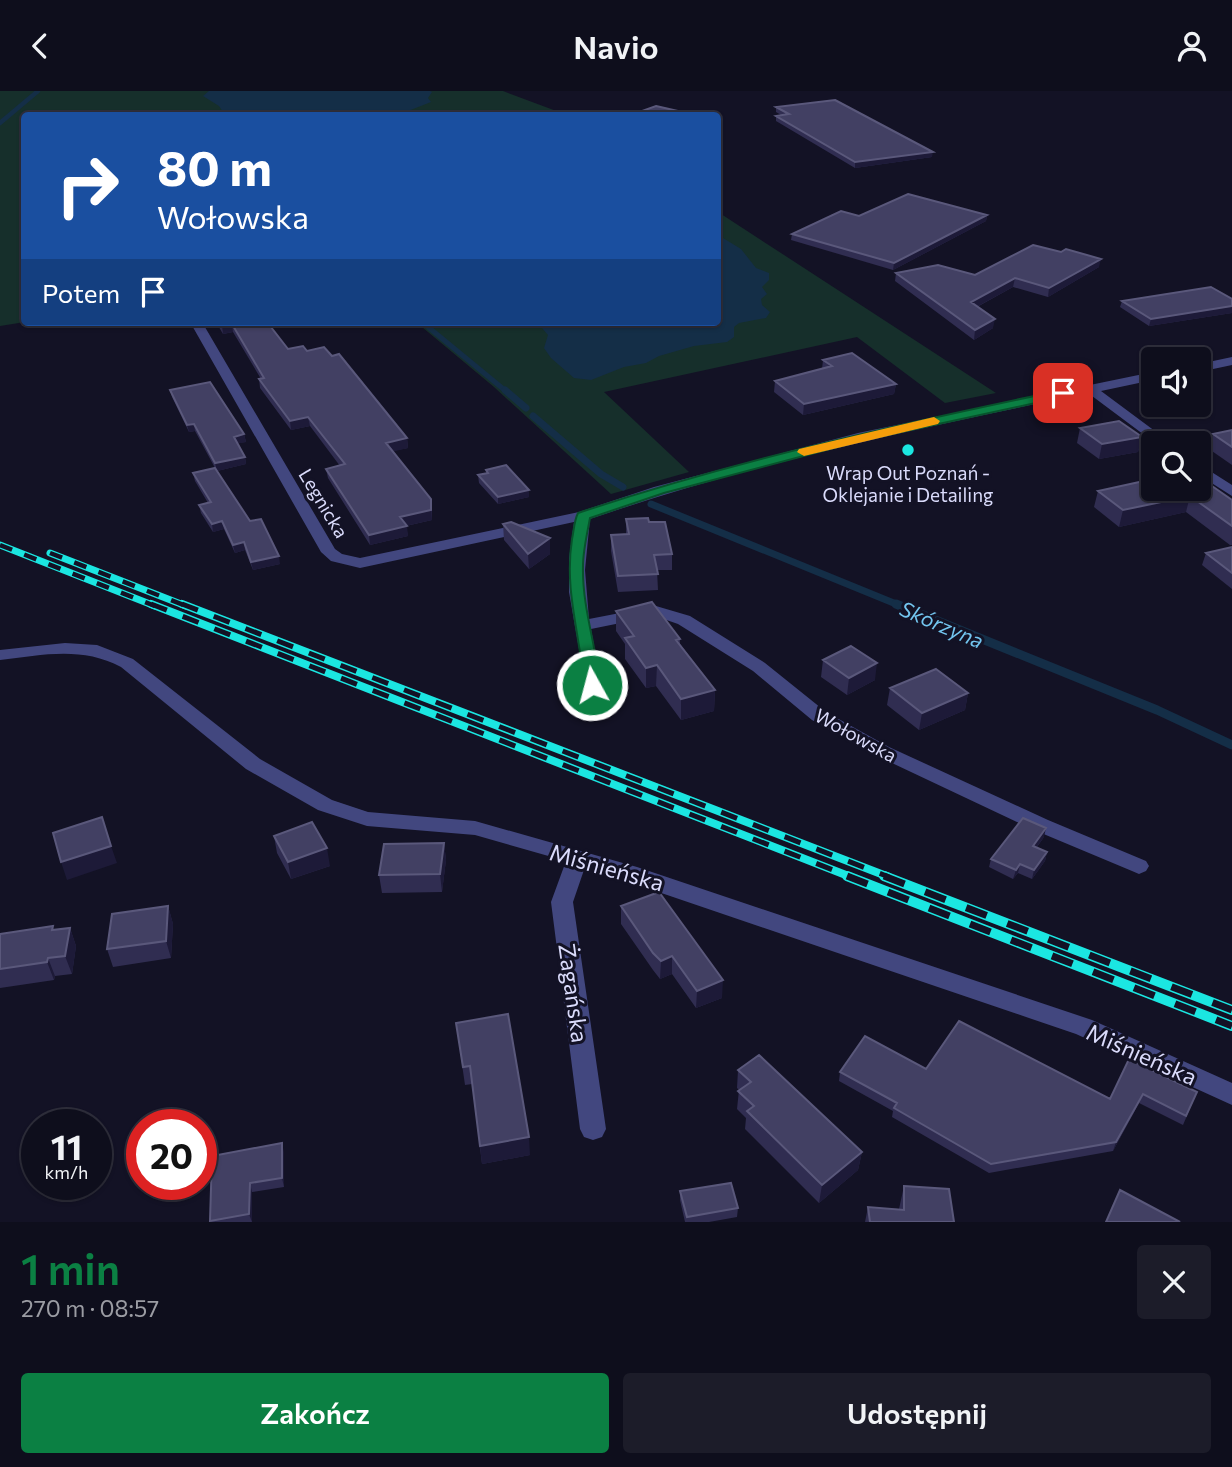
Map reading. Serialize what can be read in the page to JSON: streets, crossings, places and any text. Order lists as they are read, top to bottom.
{
  "streets": {
    "street": [
      "Legnicka",
      "Wołowska",
      "Miśnieńska",
      "Żagańska"
    ]
  },
  "crossings": [
    ["Miśnieńska", "Żagańska"]
  ],
  "water": ["Skórzyna"],
  "places": ["Wrap Out Poznań - Oklejanie i Detailing"],
  "page": {
    "header": "Navio",
    "turn": ["80 m", "Wołowska"],
    "then": "Potem",
    "speed": "11 km/h",
    "limit": "20",
    "heading": ["1 min", "270 m · 08:57"],
    "buttons": ["Zakończ", "Udostępnij"]
  }
}
